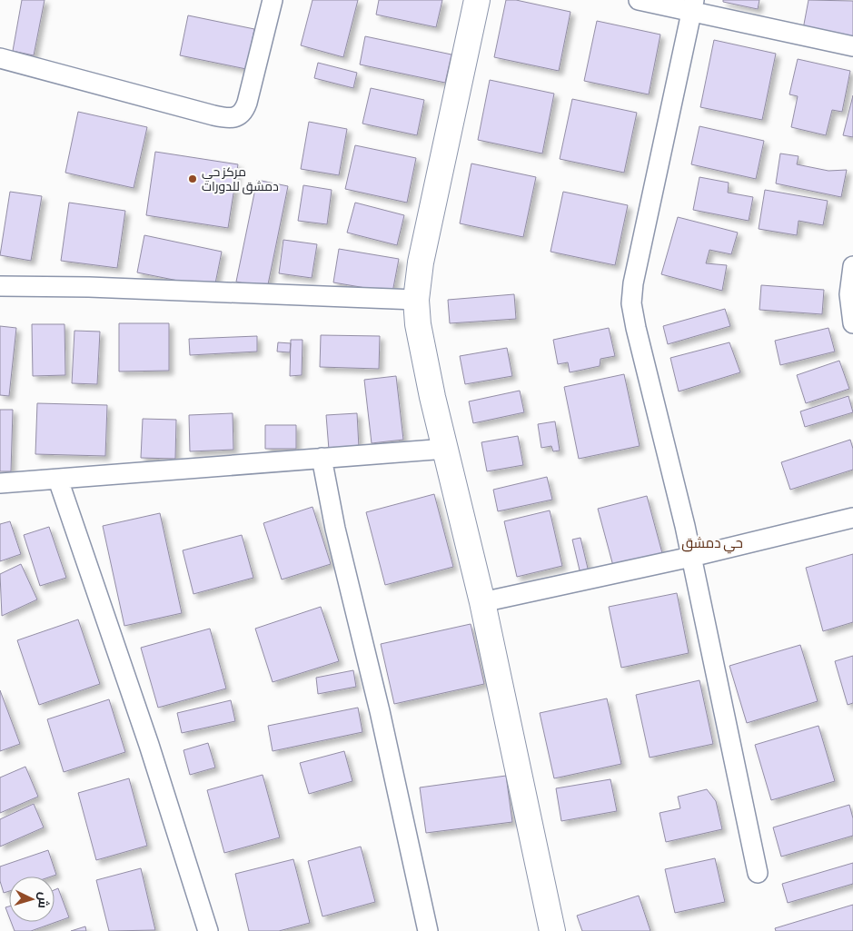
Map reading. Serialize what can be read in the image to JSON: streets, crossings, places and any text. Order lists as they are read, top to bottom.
{
  "districts": ["حي دمشق"],
  "places": ["مركز حي دمشق للدورات"],
  "north": "right"
}
